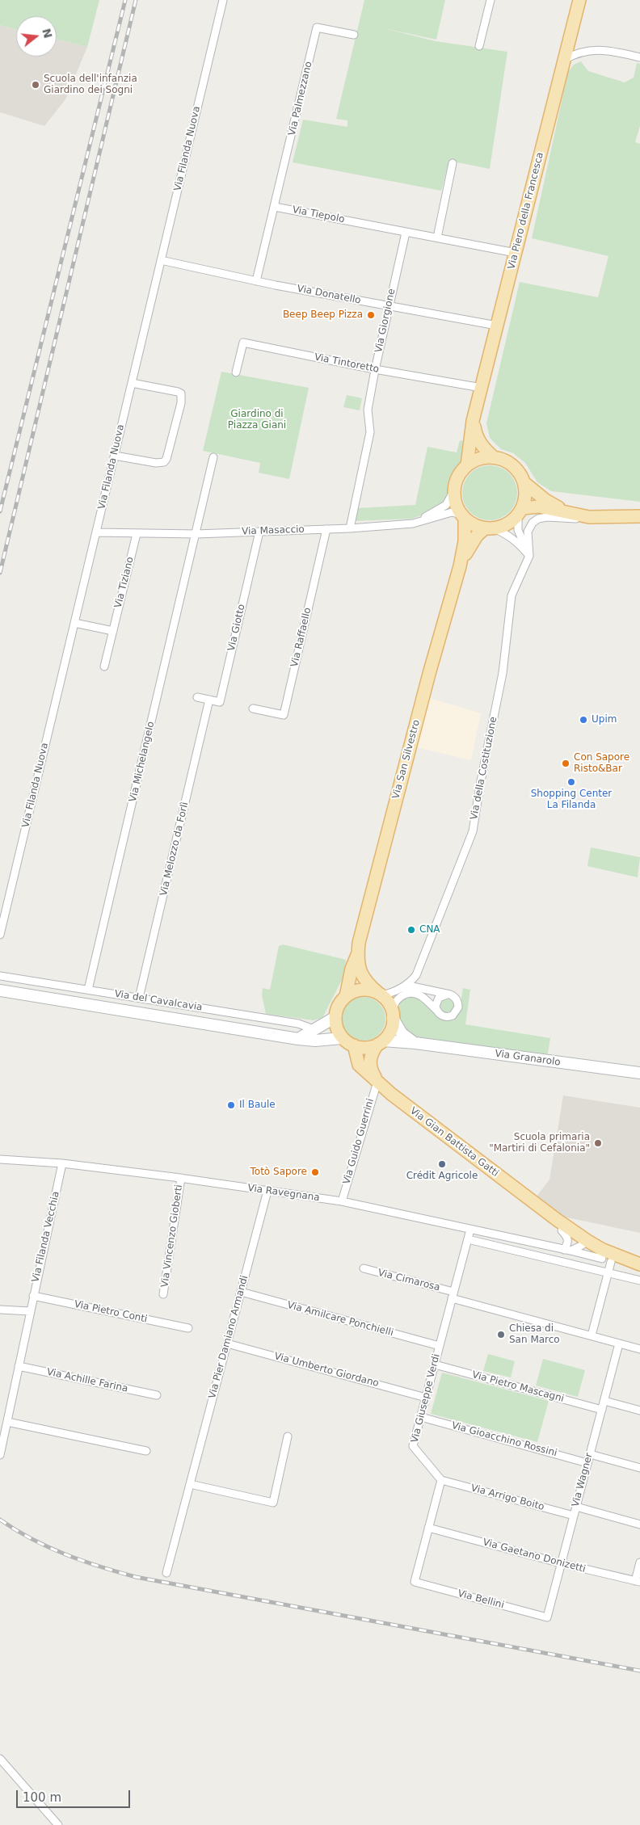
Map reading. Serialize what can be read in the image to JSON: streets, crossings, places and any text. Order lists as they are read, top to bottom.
{
  "streets": {
    "main road": [
      "Via Piero della Francesca",
      "Via San Silvestro",
      "Via del Cavalcavia",
      "Via Granarolo",
      "Via Gian Battista Gatti",
      "Via Ravegnana"
    ],
    "street": [
      "Via Palmezzano",
      "Via Filanda Nuova",
      "Via Tiepolo",
      "Via Donatello",
      "Via Giorgione",
      "Via Tintoretto",
      "Via Masaccio",
      "Via Tiziano",
      "Via Giotto",
      "Via Raffaello",
      "Via Michelangelo",
      "Via della Costituzione",
      "Via Melozzo da Forlì",
      "Via Guido Guerrini",
      "Via Vincenzo Gioberti",
      "Via Filanda Vecchia",
      "Via Cimarosa",
      "Via Pietro Conti",
      "Via Amilcare Ponchielli",
      "Via Pier Damiano Armandi",
      "Via Umberto Giordano",
      "Via Achille Farina",
      "Via Pietro Mascagni",
      "Via Giuseppe Verdi",
      "Via Gioacchino Rossini",
      "Via Wagner",
      "Via Arrigo Boito",
      "Via Gaetano Donizetti",
      "Via Bellini"
    ]
  },
  "crossings": [
    ["Via Palmezzano", "Via Tiepolo"],
    ["Via Filanda Nuova", "Via Donatello"],
    ["Via Filanda Nuova", "Via Masaccio"],
    ["Via Piero della Francesca", "Via Tiepolo"],
    ["Via Piero della Francesca", "Via Donatello"],
    ["Via Piero della Francesca", "Via Tintoretto"],
    ["Via Piero della Francesca", "Via Masaccio"],
    ["Via Piero della Francesca", "Via San Silvestro"],
    ["Via Tiepolo", "Via Giorgione"],
    ["Via Donatello", "Via Giorgione"],
    ["Via Giorgione", "Via Tintoretto"],
    ["Via Giorgione", "Via Masaccio"],
    ["Via Masaccio", "Via Tiziano"],
    ["Via Masaccio", "Via Giotto"],
    ["Via Masaccio", "Via Raffaello"],
    ["Via Masaccio", "Via San Silvestro"],
    ["Via Masaccio", "Via Michelangelo"],
    ["Via Giotto", "Via Melozzo da Forlì"],
    ["Via San Silvestro", "Via della Costituzione"],
    ["Via San Silvestro", "Via del Cavalcavia"],
    ["Via San Silvestro", "Via Granarolo"],
    ["Via San Silvestro", "Via Gian Battista Gatti"],
    ["Via Michelangelo", "Via del Cavalcavia"],
    ["Via della Costituzione", "Via del Cavalcavia"],
    ["Via della Costituzione", "Via Granarolo"],
    ["Via della Costituzione", "Via Gian Battista Gatti"],
    ["Via Melozzo da Forlì", "Via del Cavalcavia"],
    ["Via del Cavalcavia", "Via Granarolo"],
    ["Via del Cavalcavia", "Via Gian Battista Gatti"],
    ["Via Granarolo", "Via Gian Battista Gatti"],
    ["Via Guido Guerrini", "Via Gian Battista Gatti"],
    ["Via Guido Guerrini", "Via Ravegnana"],
    ["Via Gian Battista Gatti", "Via Ravegnana"],
    ["Via Ravegnana", "Via Vincenzo Gioberti"],
    ["Via Ravegnana", "Via Filanda Vecchia"],
    ["Via Ravegnana", "Via Pier Damiano Armandi"],
    ["Via Ravegnana", "Via Giuseppe Verdi"],
    ["Via Filanda Vecchia", "Via Pietro Conti"],
    ["Via Filanda Vecchia", "Via Achille Farina"],
    ["Via Cimarosa", "Via Giuseppe Verdi"],
    ["Via Cimarosa", "Via Wagner"],
    ["Via Amilcare Ponchielli", "Via Pier Damiano Armandi"],
    ["Via Amilcare Ponchielli", "Via Giuseppe Verdi"],
    ["Via Pier Damiano Armandi", "Via Umberto Giordano"],
    ["Via Umberto Giordano", "Via Giuseppe Verdi"],
    ["Via Pietro Mascagni", "Via Giuseppe Verdi"],
    ["Via Pietro Mascagni", "Via Wagner"],
    ["Via Giuseppe Verdi", "Via Gioacchino Rossini"],
    ["Via Giuseppe Verdi", "Via Arrigo Boito"],
    ["Via Gioacchino Rossini", "Via Wagner"],
    ["Via Wagner", "Via Arrigo Boito"],
    ["Via Wagner", "Via Gaetano Donizetti"],
    ["Via Wagner", "Via Bellini"],
    ["Via Gaetano Donizetti", "Via Bellini"]
  ],
  "parks": ["Giardino di Piazza Giani"],
  "places": [
    "Scuola dell'infanzia Giardino dei Sogni",
    "Beep Beep Pizza",
    "Upim",
    "Con Sapore Risto&Bar",
    "Shopping Center La Filanda",
    "CNA",
    "Il Baule",
    "Scuola primaria \"Martiri di Cefalonia\"",
    "Crédit Agricole",
    "Totò Sapore",
    "Chiesa di San Marco"
  ],
  "scale_bar": "100 m",
  "north": "right"
}
